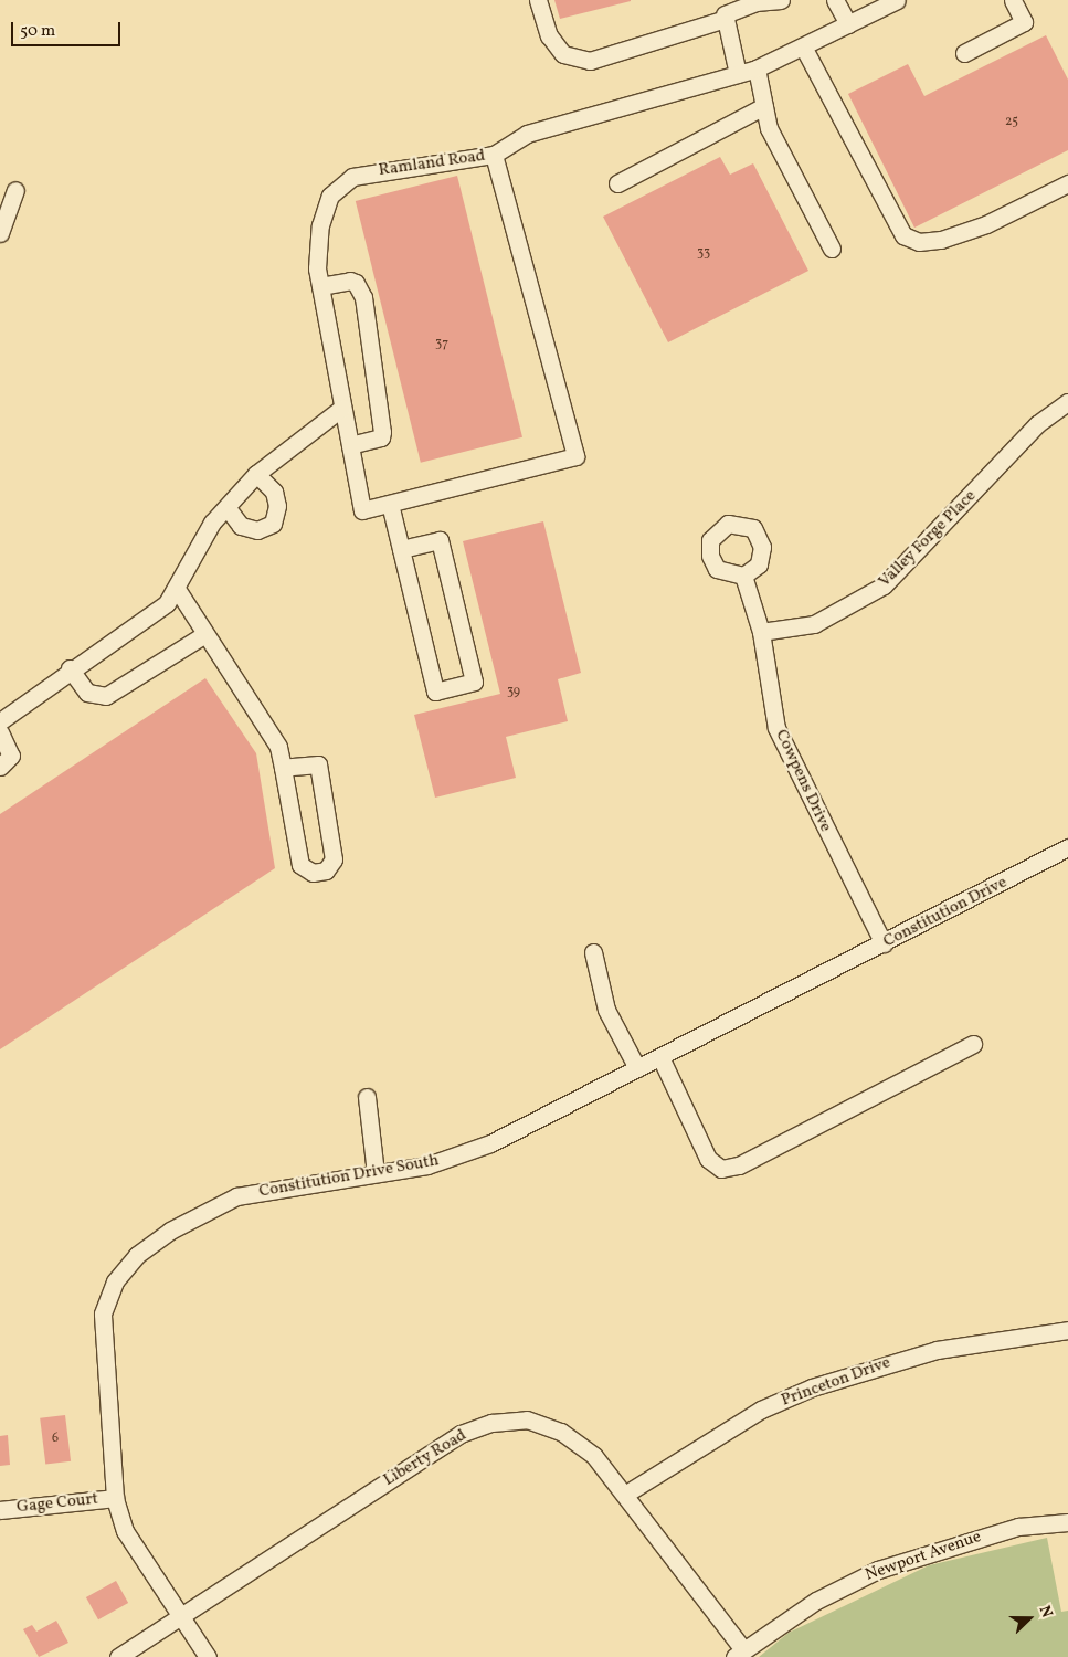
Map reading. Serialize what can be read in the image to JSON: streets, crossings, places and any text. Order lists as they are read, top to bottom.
{
  "streets": {
    "street": [
      "Ramland Road",
      "Valley Forge Place",
      "Cowpens Drive",
      "Constitution Drive",
      "Constitution Drive South",
      "Princeton Drive",
      "Liberty Road",
      "Gage Court",
      "Newport Avenue"
    ]
  },
  "crossings": [
    ["Valley Forge Place", "Cowpens Drive"],
    ["Cowpens Drive", "Constitution Drive"],
    ["Constitution Drive", "Constitution Drive South"],
    ["Constitution Drive South", "Liberty Road"],
    ["Constitution Drive South", "Gage Court"],
    ["Princeton Drive", "Liberty Road"],
    ["Liberty Road", "Newport Avenue"]
  ],
  "house_numbers": [
    "25",
    "33",
    "37",
    "39",
    "6"
  ],
  "scale_bar": "50 m",
  "north": "right"
}
